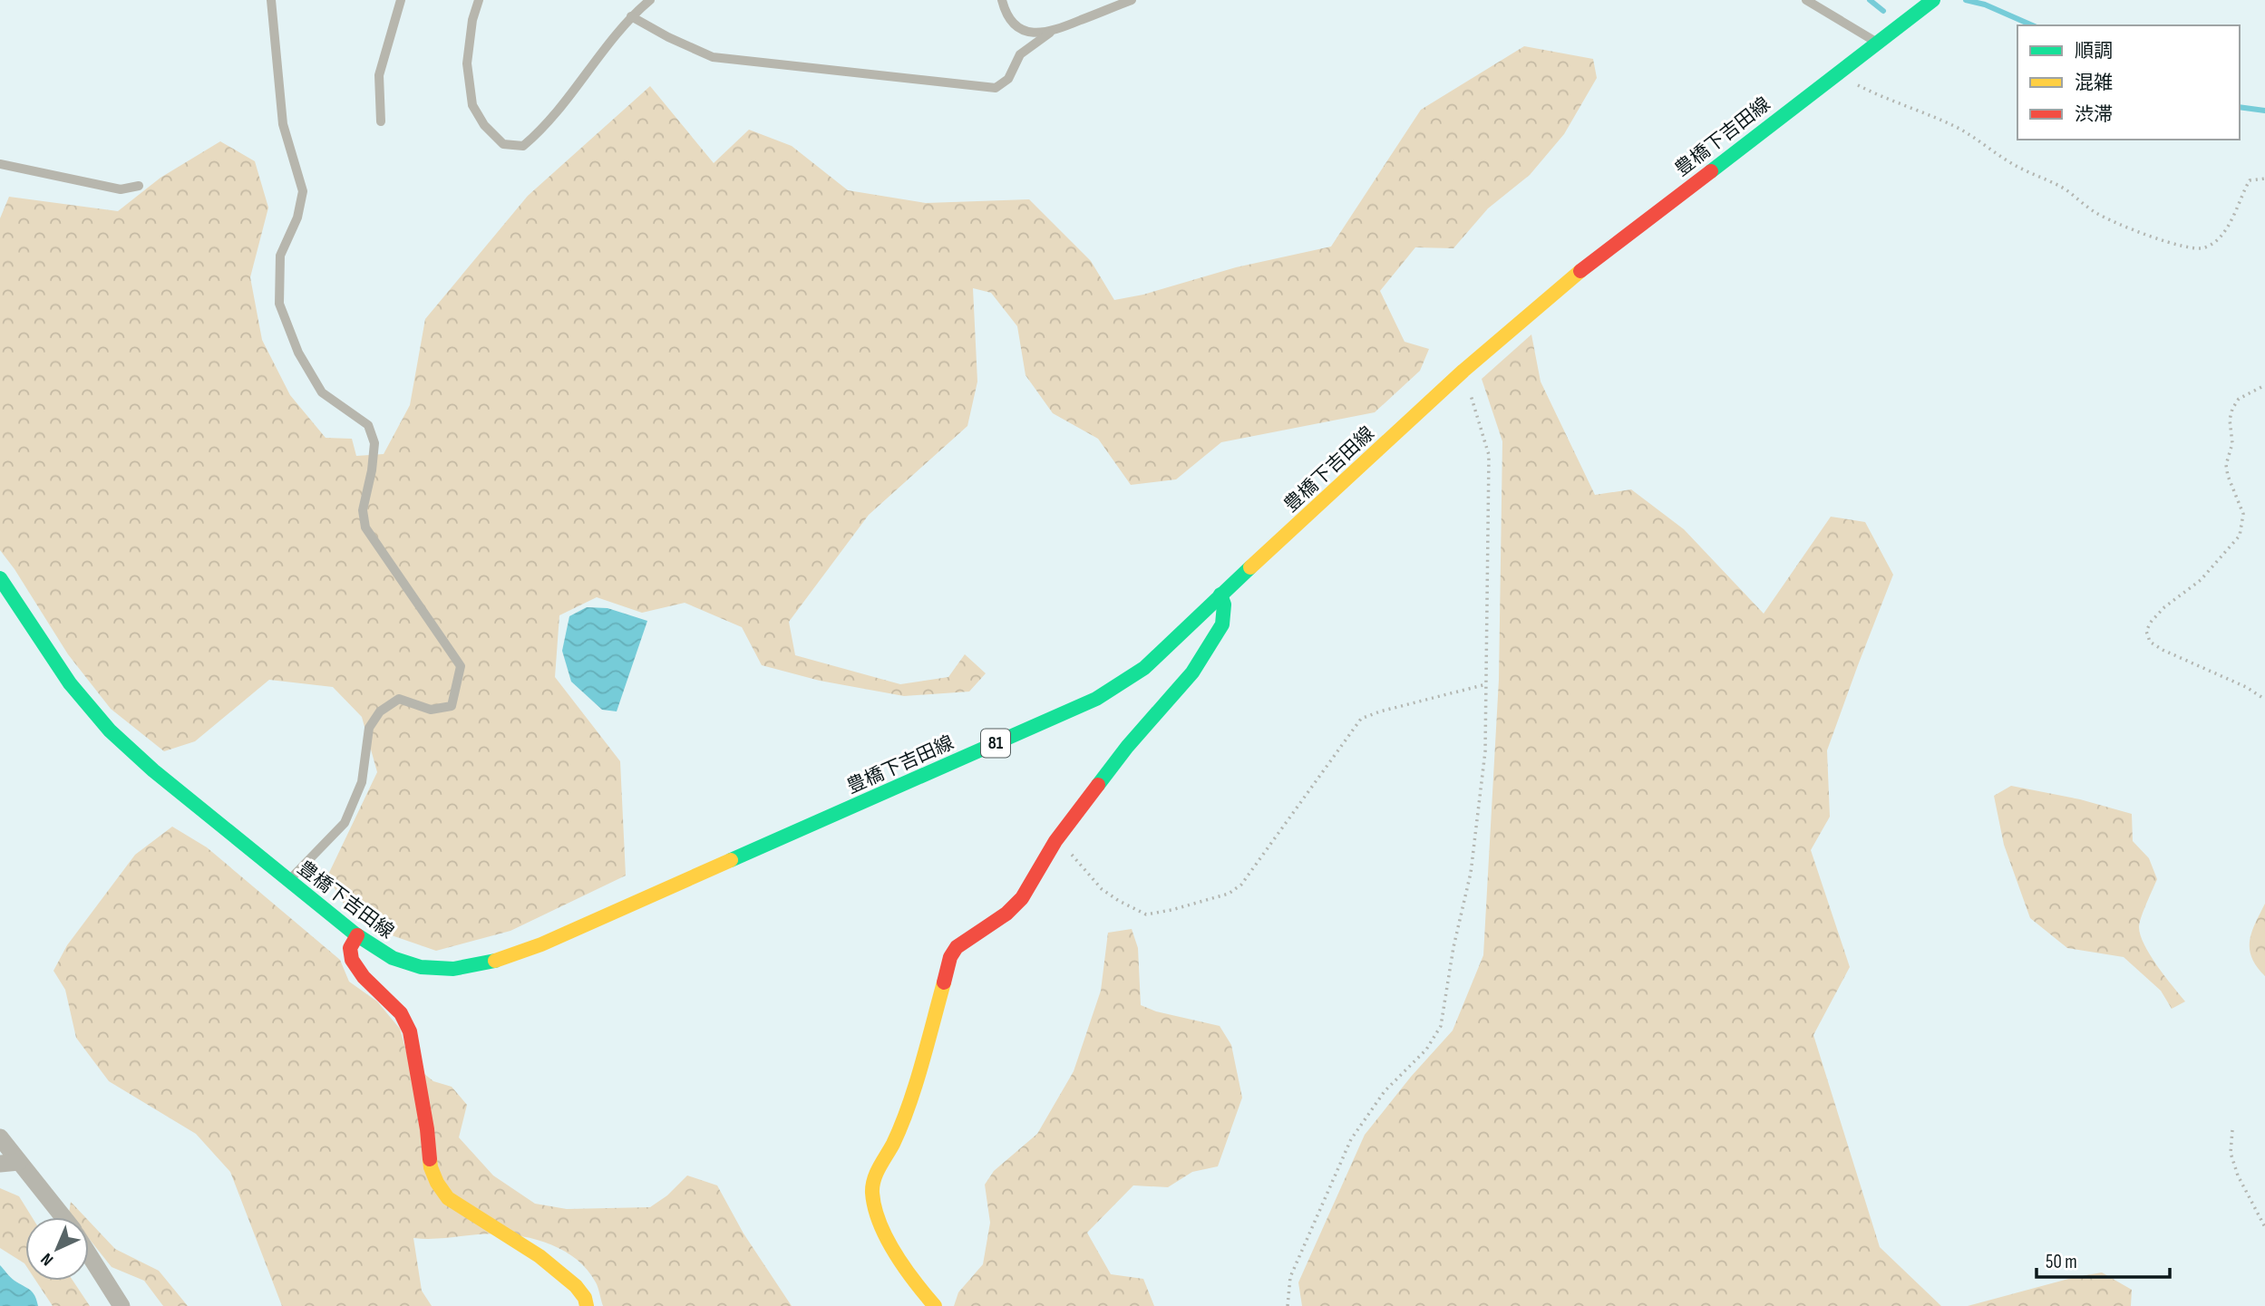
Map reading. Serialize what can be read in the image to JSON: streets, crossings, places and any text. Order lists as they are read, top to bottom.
{
  "streets": {
    "main road": ["豊橋下吉田線", "81"]
  },
  "legend": ["順調", "混雑", "渋滞"],
  "scale_bar": "50 m",
  "north": "bottom left"
}
